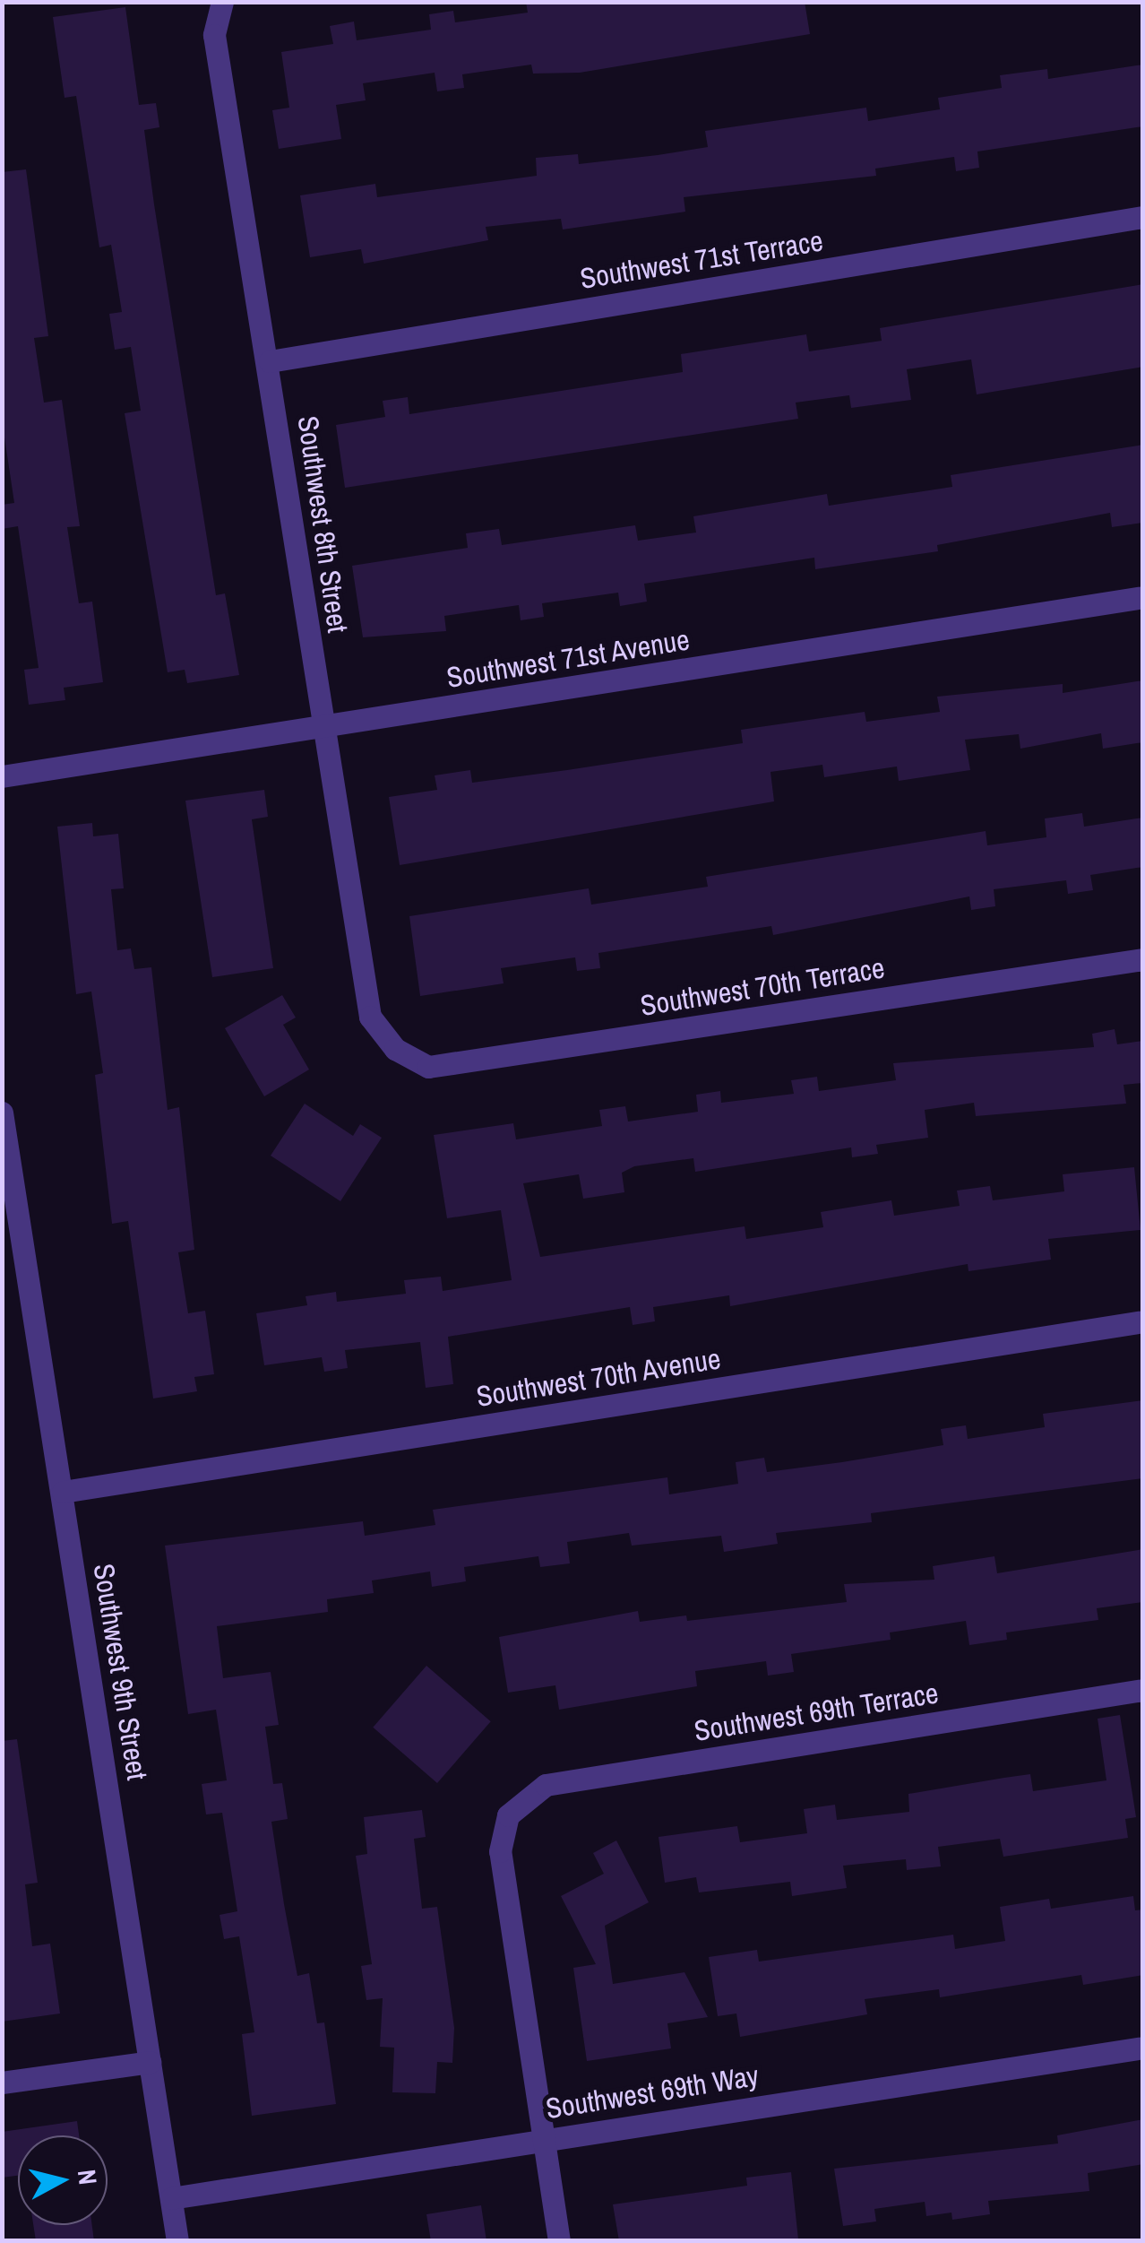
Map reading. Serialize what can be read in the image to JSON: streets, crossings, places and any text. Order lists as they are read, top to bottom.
{
  "streets": {
    "street": [
      "Southwest 71st Terrace",
      "Southwest 8th Street",
      "Southwest 71st Avenue",
      "Southwest 70th Terrace",
      "Southwest 70th Avenue",
      "Southwest 9th Street",
      "Southwest 69th Terrace",
      "Southwest 69th Way"
    ]
  },
  "crossings": [
    ["Southwest 71st Terrace", "Southwest 8th Street"],
    ["Southwest 8th Street", "Southwest 71st Avenue"],
    ["Southwest 8th Street", "Southwest 70th Terrace"],
    ["Southwest 70th Avenue", "Southwest 9th Street"],
    ["Southwest 9th Street", "Southwest 69th Way"],
    ["Southwest 69th Terrace", "Southwest 69th Way"]
  ],
  "north": "right"
}
